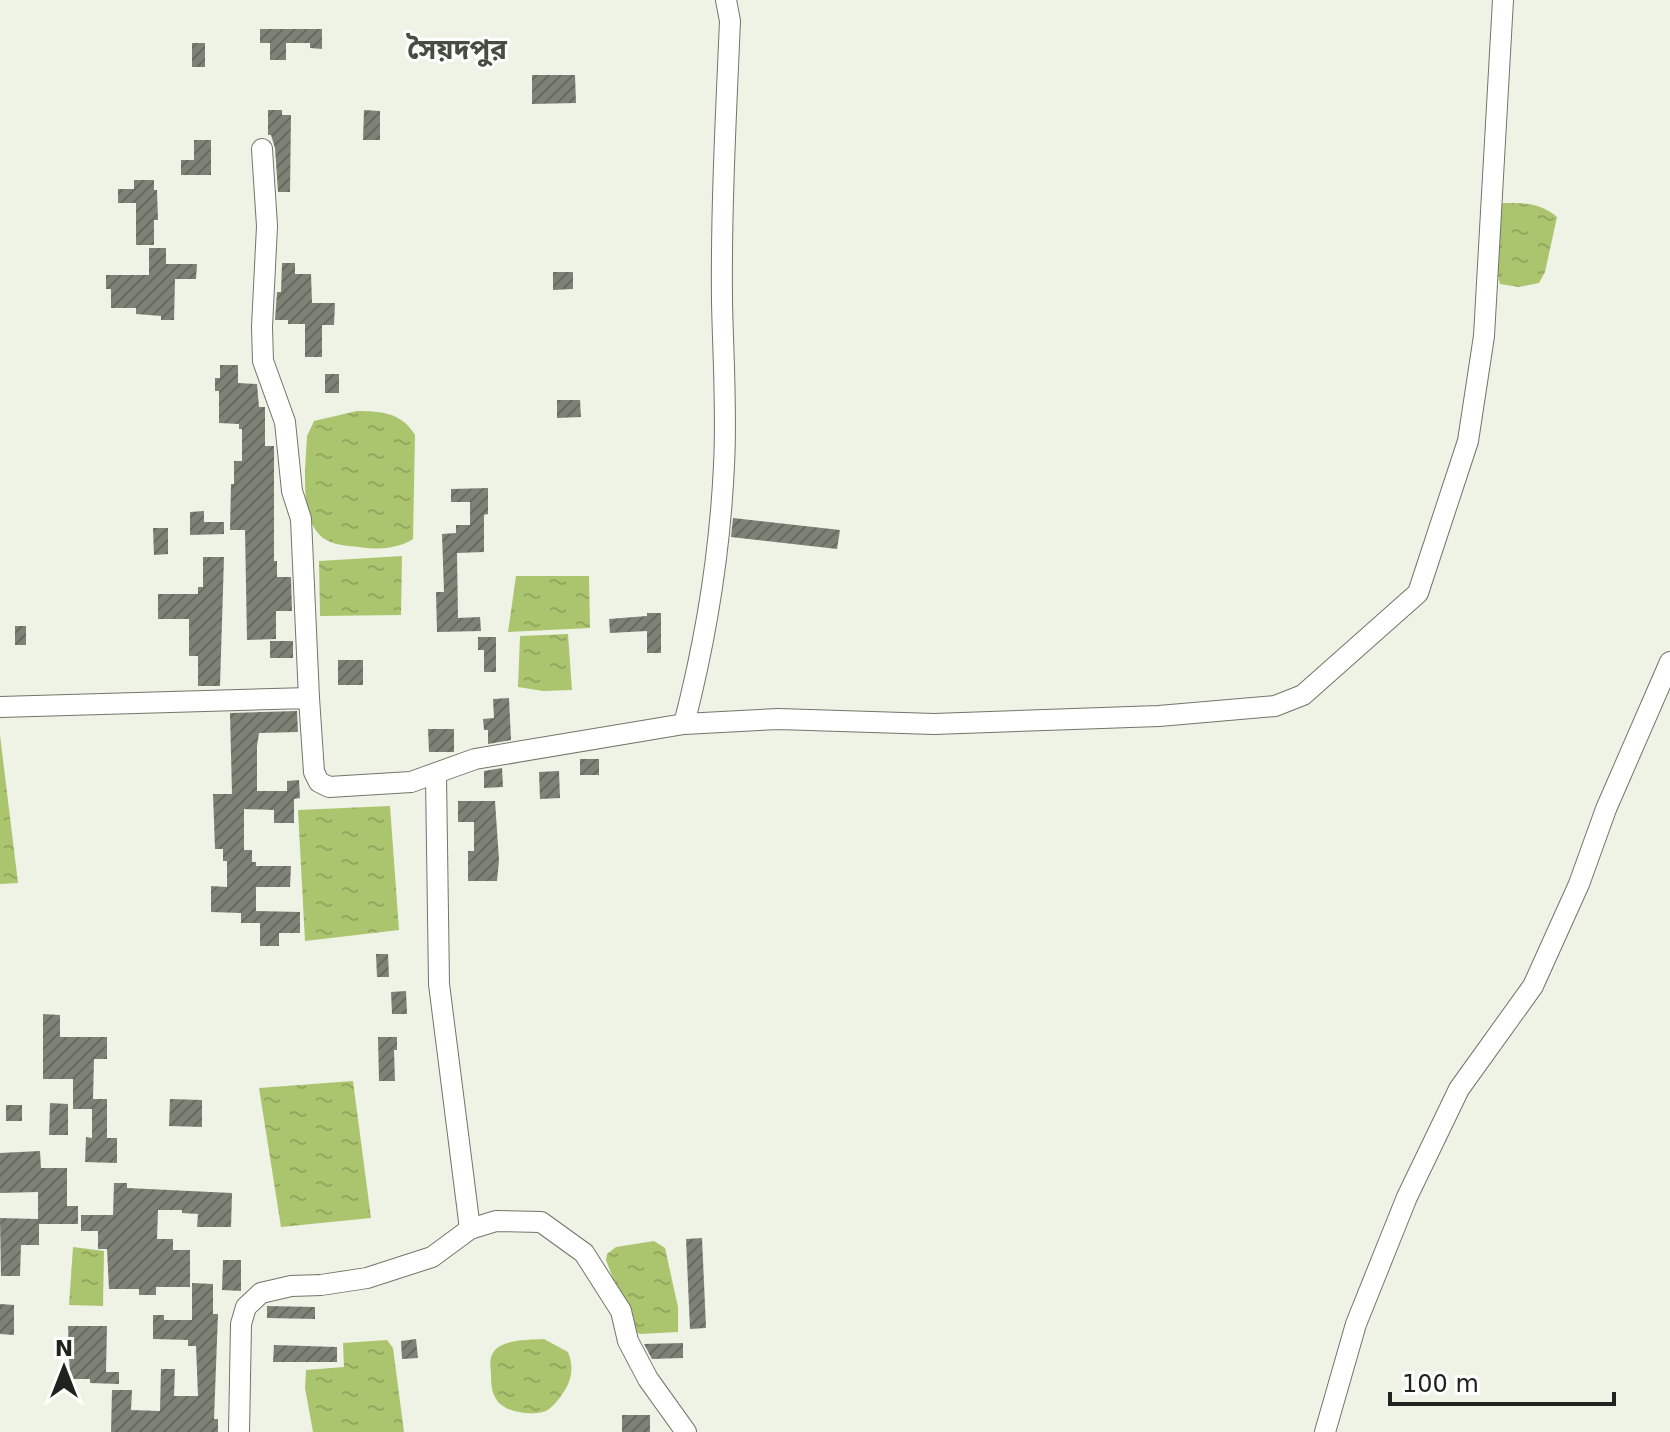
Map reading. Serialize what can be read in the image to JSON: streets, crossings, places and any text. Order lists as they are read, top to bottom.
{
  "districts": ["সৈয়দপুর"],
  "scale_bar": "100 m",
  "north": "top"
}
